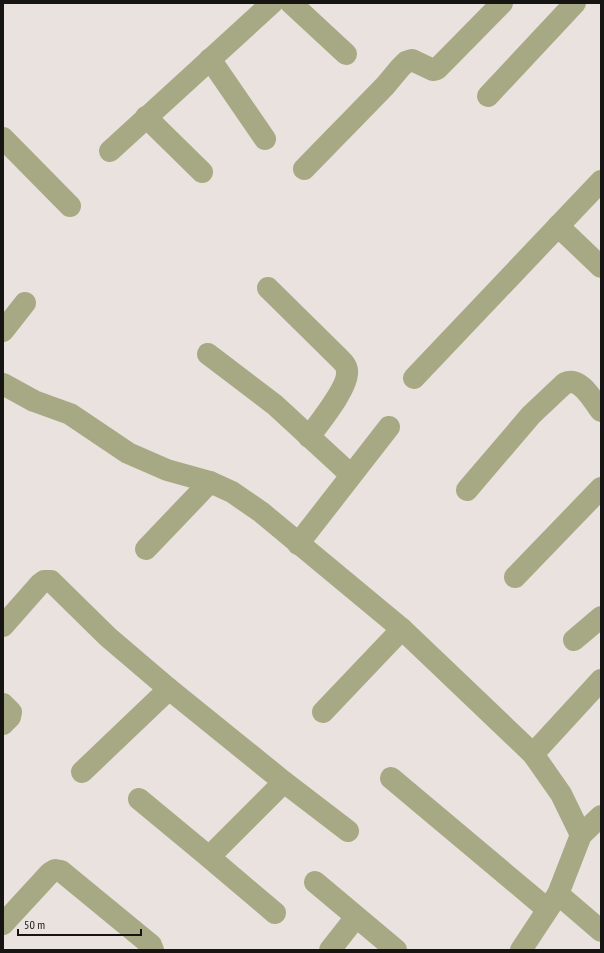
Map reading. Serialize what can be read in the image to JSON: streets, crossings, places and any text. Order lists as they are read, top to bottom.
{
  "scale_bar": "50 m"
}
